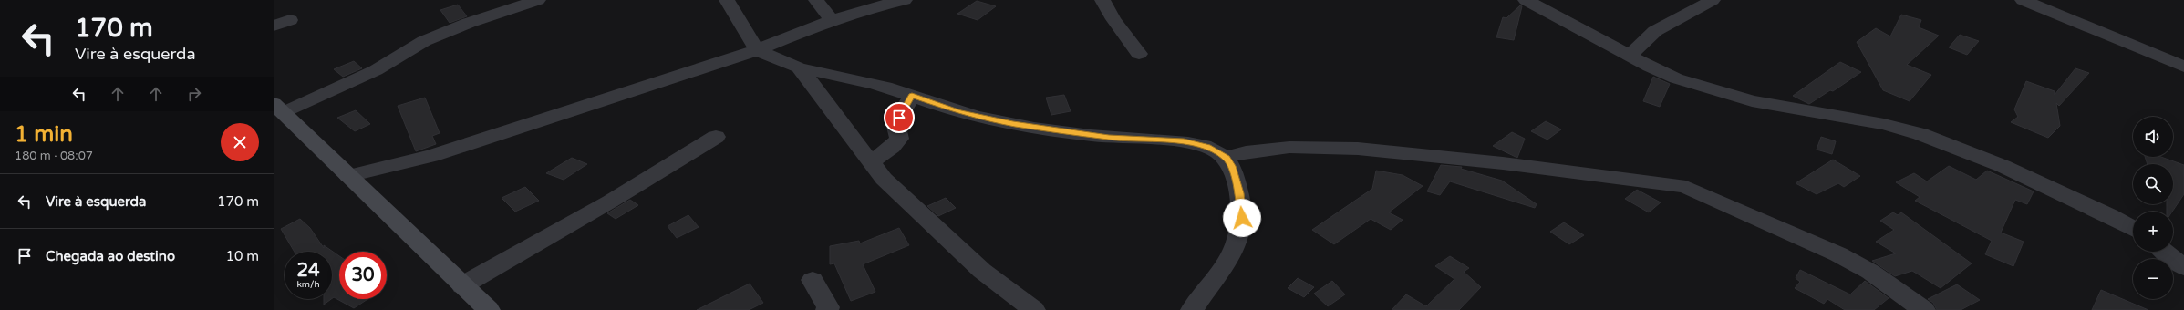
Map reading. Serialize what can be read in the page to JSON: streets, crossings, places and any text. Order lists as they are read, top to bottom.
{
  "page": {
    "turn": ["170 m", "Vire à esquerda"],
    "heading": ["1 min", "180 m · 08:07"],
    "map_buttons": ["+", "−"],
    "list": [
      {
        "name": "Vire à esquerda",
        "value": "170 m"
      },
      {
        "name": "Chegada ao destino",
        "value": "10 m"
      }
    ],
    "speed": "24 km/h",
    "limit": "30"
  }
}
